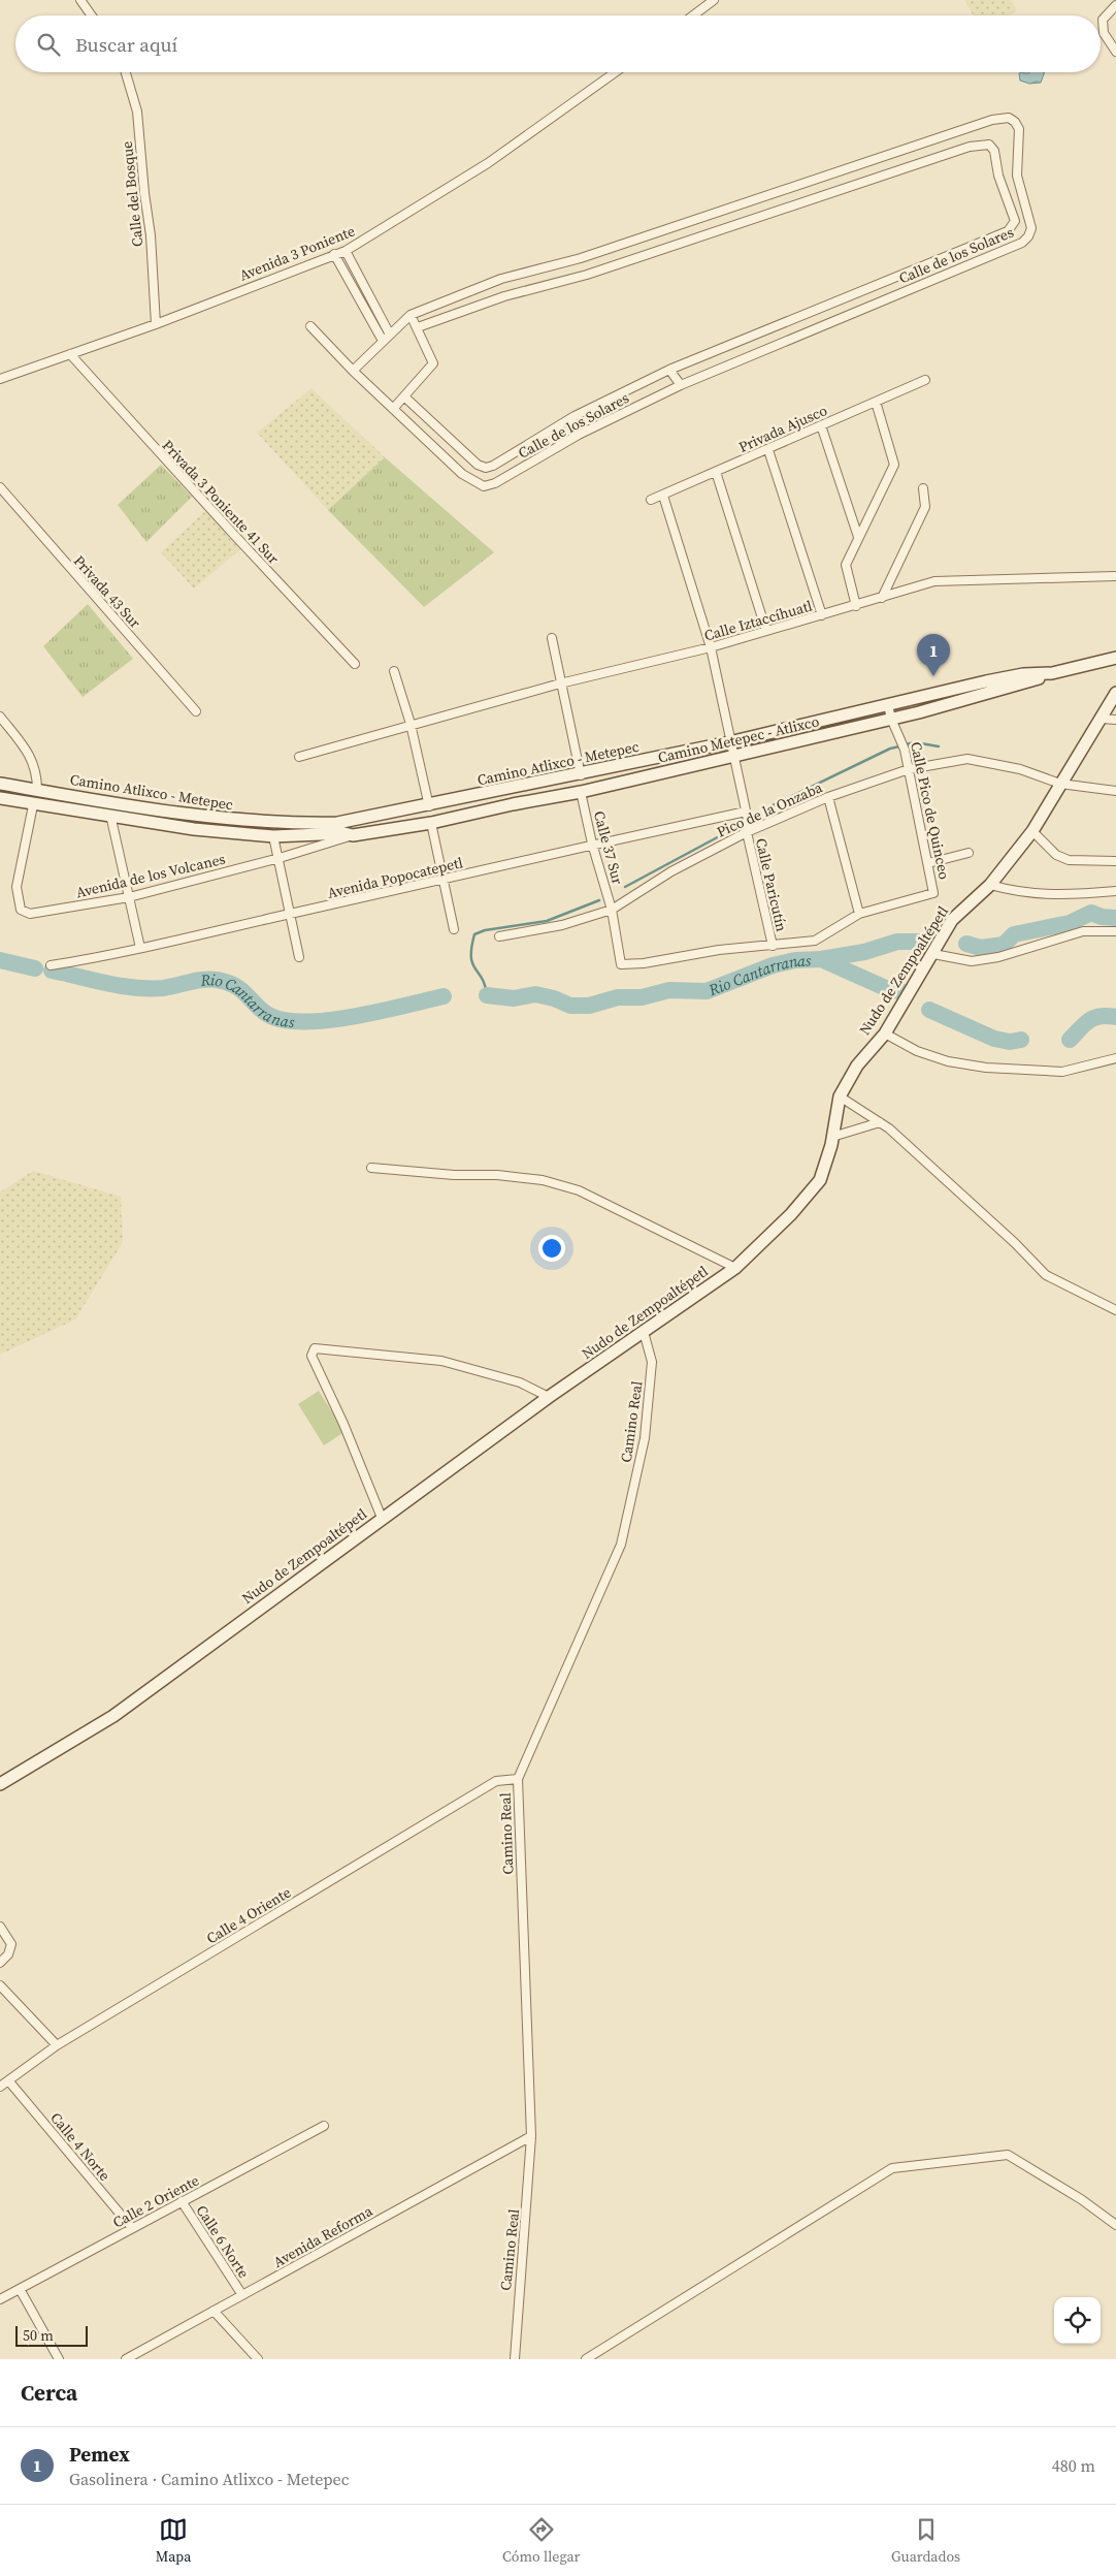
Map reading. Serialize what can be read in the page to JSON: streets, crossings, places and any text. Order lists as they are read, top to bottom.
{
  "streets": {
    "main road": ["Camino Metepec - Atlixco", "Camino Atlixco - Metepec", "Nudo de Zempoaltépetl"],
    "street": [
      "Calle del Bosque",
      "Avenida 3 Poniente",
      "Calle de los Solares",
      "Privada Ajusco",
      "Privada 3 Poniente 41 Sur",
      "Privada 43 Sur",
      "Calle Iztaccíhuatl",
      "Pico de la Onzaba",
      "Calle Pico de Quinceo",
      "Calle 37 Sur",
      "Avenida de los Volcanes",
      "Avenida Popocatepetl",
      "Calle Paricutín",
      "Camino Real",
      "Calle 4 Oriente",
      "Calle 4 Norte",
      "Calle 2 Oriente",
      "Avenida Reforma",
      "Calle 6 Norte"
    ]
  },
  "crossings": [
    ["Calle del Bosque", "Avenida 3 Poniente"],
    ["Avenida 3 Poniente", "Privada 3 Poniente 41 Sur"],
    ["Privada Ajusco", "Calle Paricutín"],
    ["Calle Iztaccíhuatl", "Calle Paricutín"],
    ["Camino Metepec - Atlixco", "Camino Atlixco - Metepec"],
    ["Camino Metepec - Atlixco", "Calle Pico de Quinceo"],
    ["Camino Metepec - Atlixco", "Calle 37 Sur"],
    ["Camino Metepec - Atlixco", "Avenida de los Volcanes"],
    ["Camino Metepec - Atlixco", "Calle Paricutín"],
    ["Camino Atlixco - Metepec", "Calle Pico de Quinceo"],
    ["Camino Atlixco - Metepec", "Calle Paricutín"],
    ["Pico de la Onzaba", "Calle Pico de Quinceo"],
    ["Pico de la Onzaba", "Calle 37 Sur"],
    ["Pico de la Onzaba", "Calle Paricutín"],
    ["Pico de la Onzaba", "Nudo de Zempoaltépetl"],
    ["Calle 37 Sur", "Avenida Popocatepetl"],
    ["Calle 37 Sur", "Calle Paricutín"],
    ["Avenida Popocatepetl", "Calle Paricutín"],
    ["Nudo de Zempoaltépetl", "Camino Real"],
    ["Camino Real", "Calle 4 Oriente"],
    ["Camino Real", "Avenida Reforma"],
    ["Calle 4 Oriente", "Calle 4 Norte"],
    ["Calle 4 Norte", "Calle 2 Oriente"],
    ["Calle 2 Oriente", "Calle 6 Norte"],
    ["Avenida Reforma", "Calle 6 Norte"]
  ],
  "water": ["Rio Cantarranas"],
  "scale_bar": "50 m",
  "page": {
    "search": "Buscar aquí",
    "pins": "1",
    "scale": "50 m",
    "heading": "Cerca",
    "list": [
      {
        "mark": "1",
        "name": "Pemex",
        "note": "Gasolinera · Camino Atlixco - Metepec",
        "value": "480 m"
      }
    ],
    "nav": ["Mapa", "Cómo llegar", "Guardados"]
  }
}
